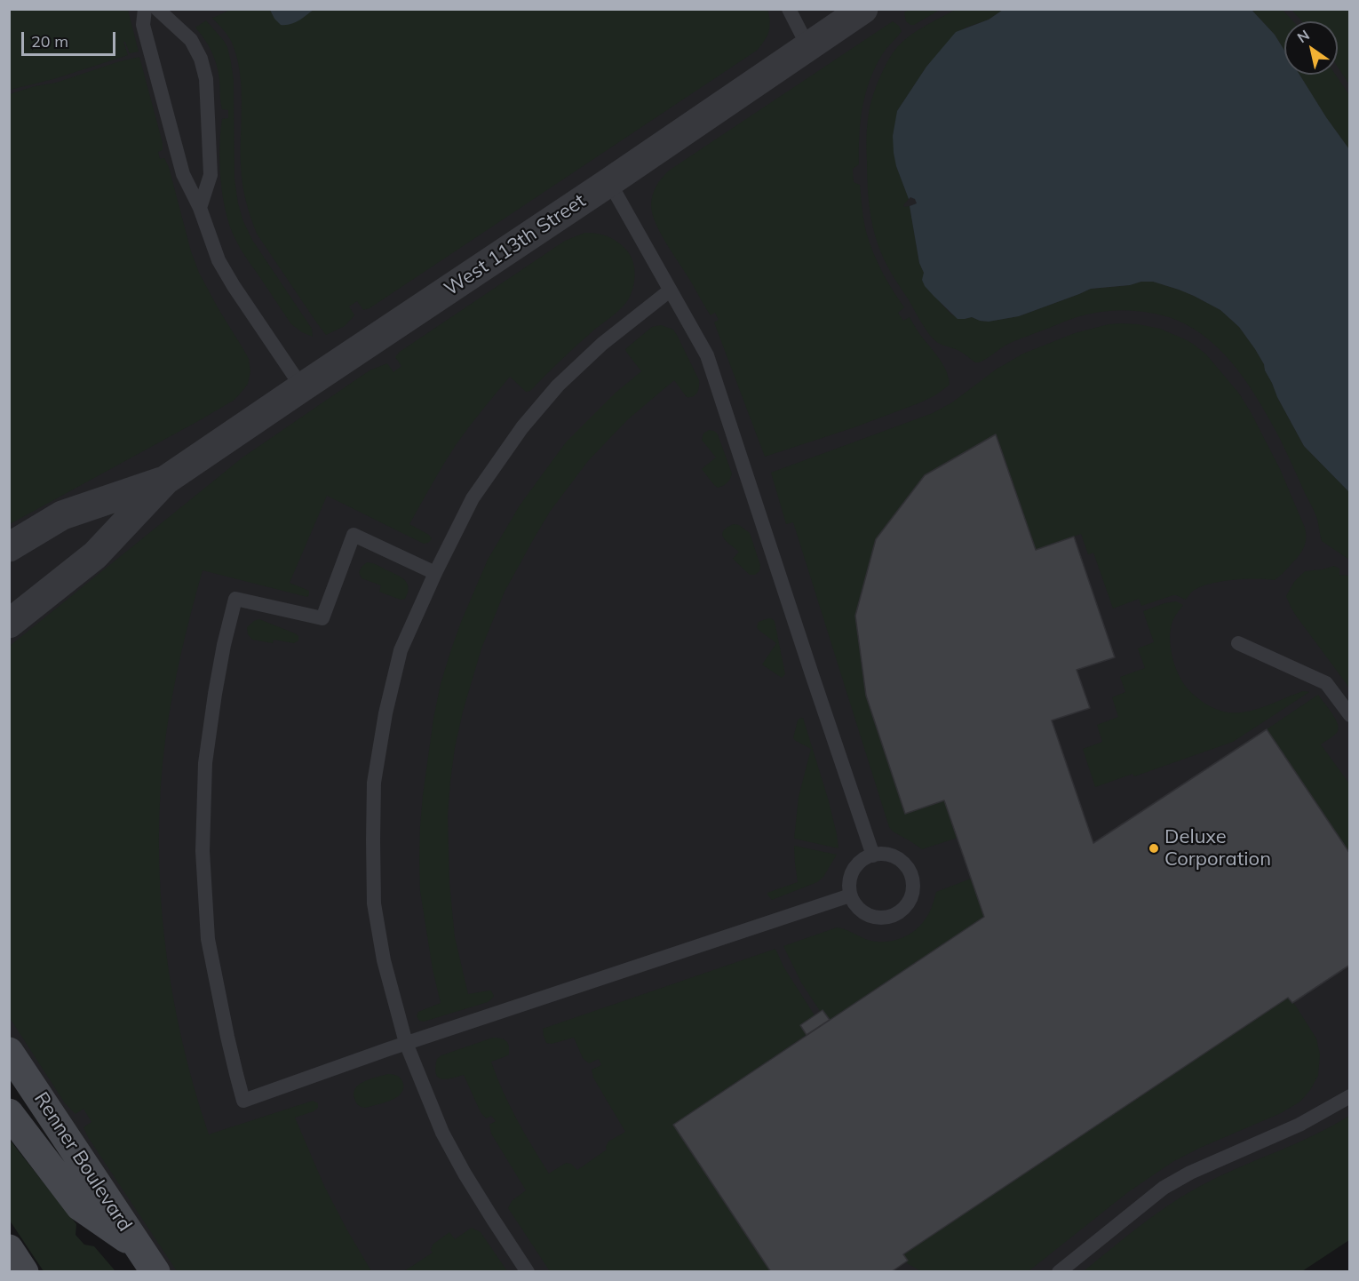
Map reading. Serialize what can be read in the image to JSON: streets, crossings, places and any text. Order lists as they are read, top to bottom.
{
  "streets": {
    "main road": ["Renner Boulevard"],
    "street": ["West 113th Street"]
  },
  "places": ["Deluxe Corporation"],
  "scale_bar": "20 m",
  "north": "top left"
}
